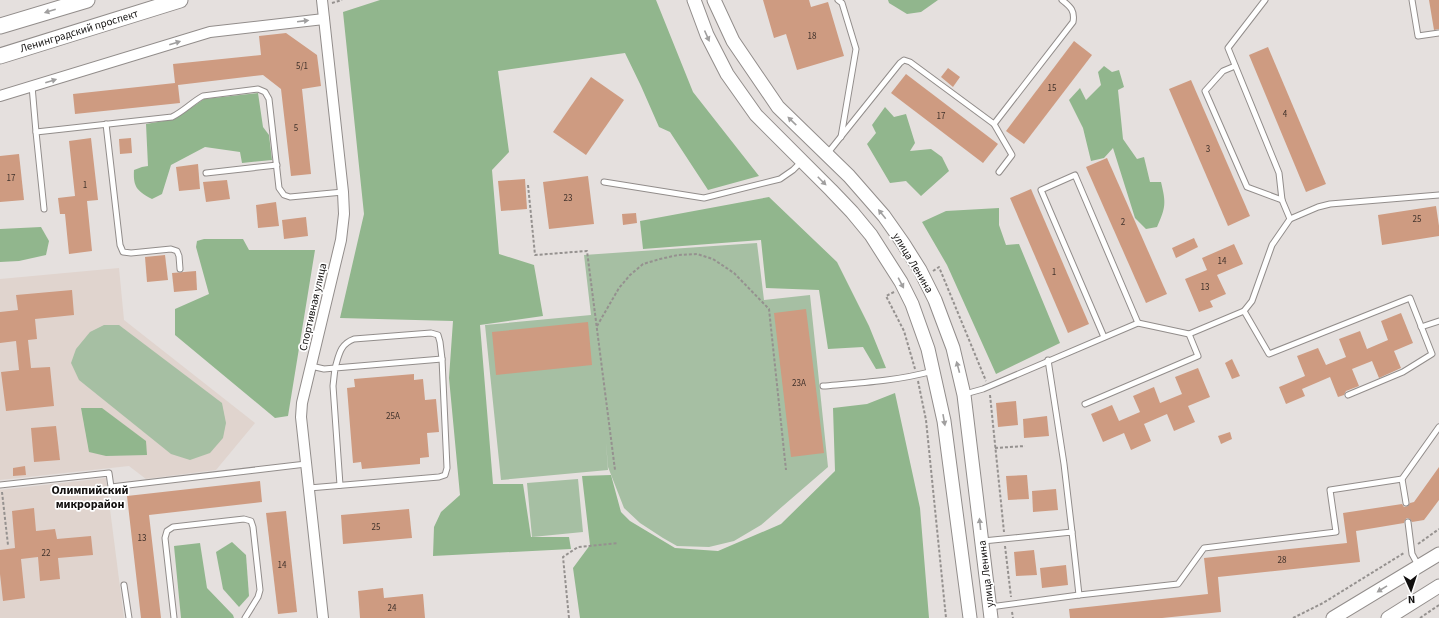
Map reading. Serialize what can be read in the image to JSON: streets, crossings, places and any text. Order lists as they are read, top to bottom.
{
  "streets": {
    "main road": ["Ленинградский проспект"],
    "street": ["улица Ленина", "Спортивная улица"]
  },
  "districts": ["Олимпийский микрорайон"],
  "house_numbers": [
    "18",
    "5/1",
    "15",
    "4",
    "17",
    "5",
    "3",
    "17",
    "1",
    "23",
    "25",
    "2",
    "14",
    "1",
    "13",
    "23А",
    "25А",
    "25",
    "13",
    "22",
    "28",
    "14",
    "24"
  ],
  "north": "bottom"
}
